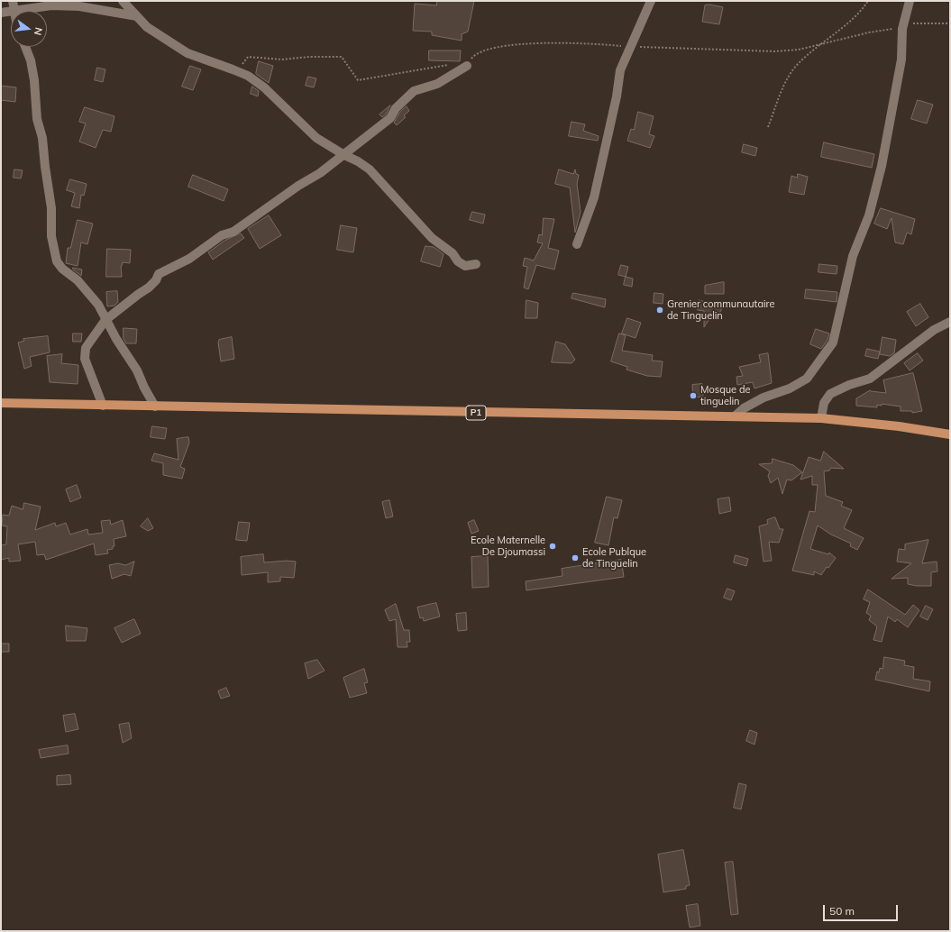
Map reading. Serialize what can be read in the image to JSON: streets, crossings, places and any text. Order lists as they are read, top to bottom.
{
  "streets": {
    "main road": ["P1"]
  },
  "places": [
    "Grenier communautaire de Tinguelin",
    "Mosque de tinguelin",
    "Ecole Maternelle De Djoumassi",
    "Ecole Publque de Tinguelin"
  ],
  "scale_bar": "50 m",
  "north": "right"
}
